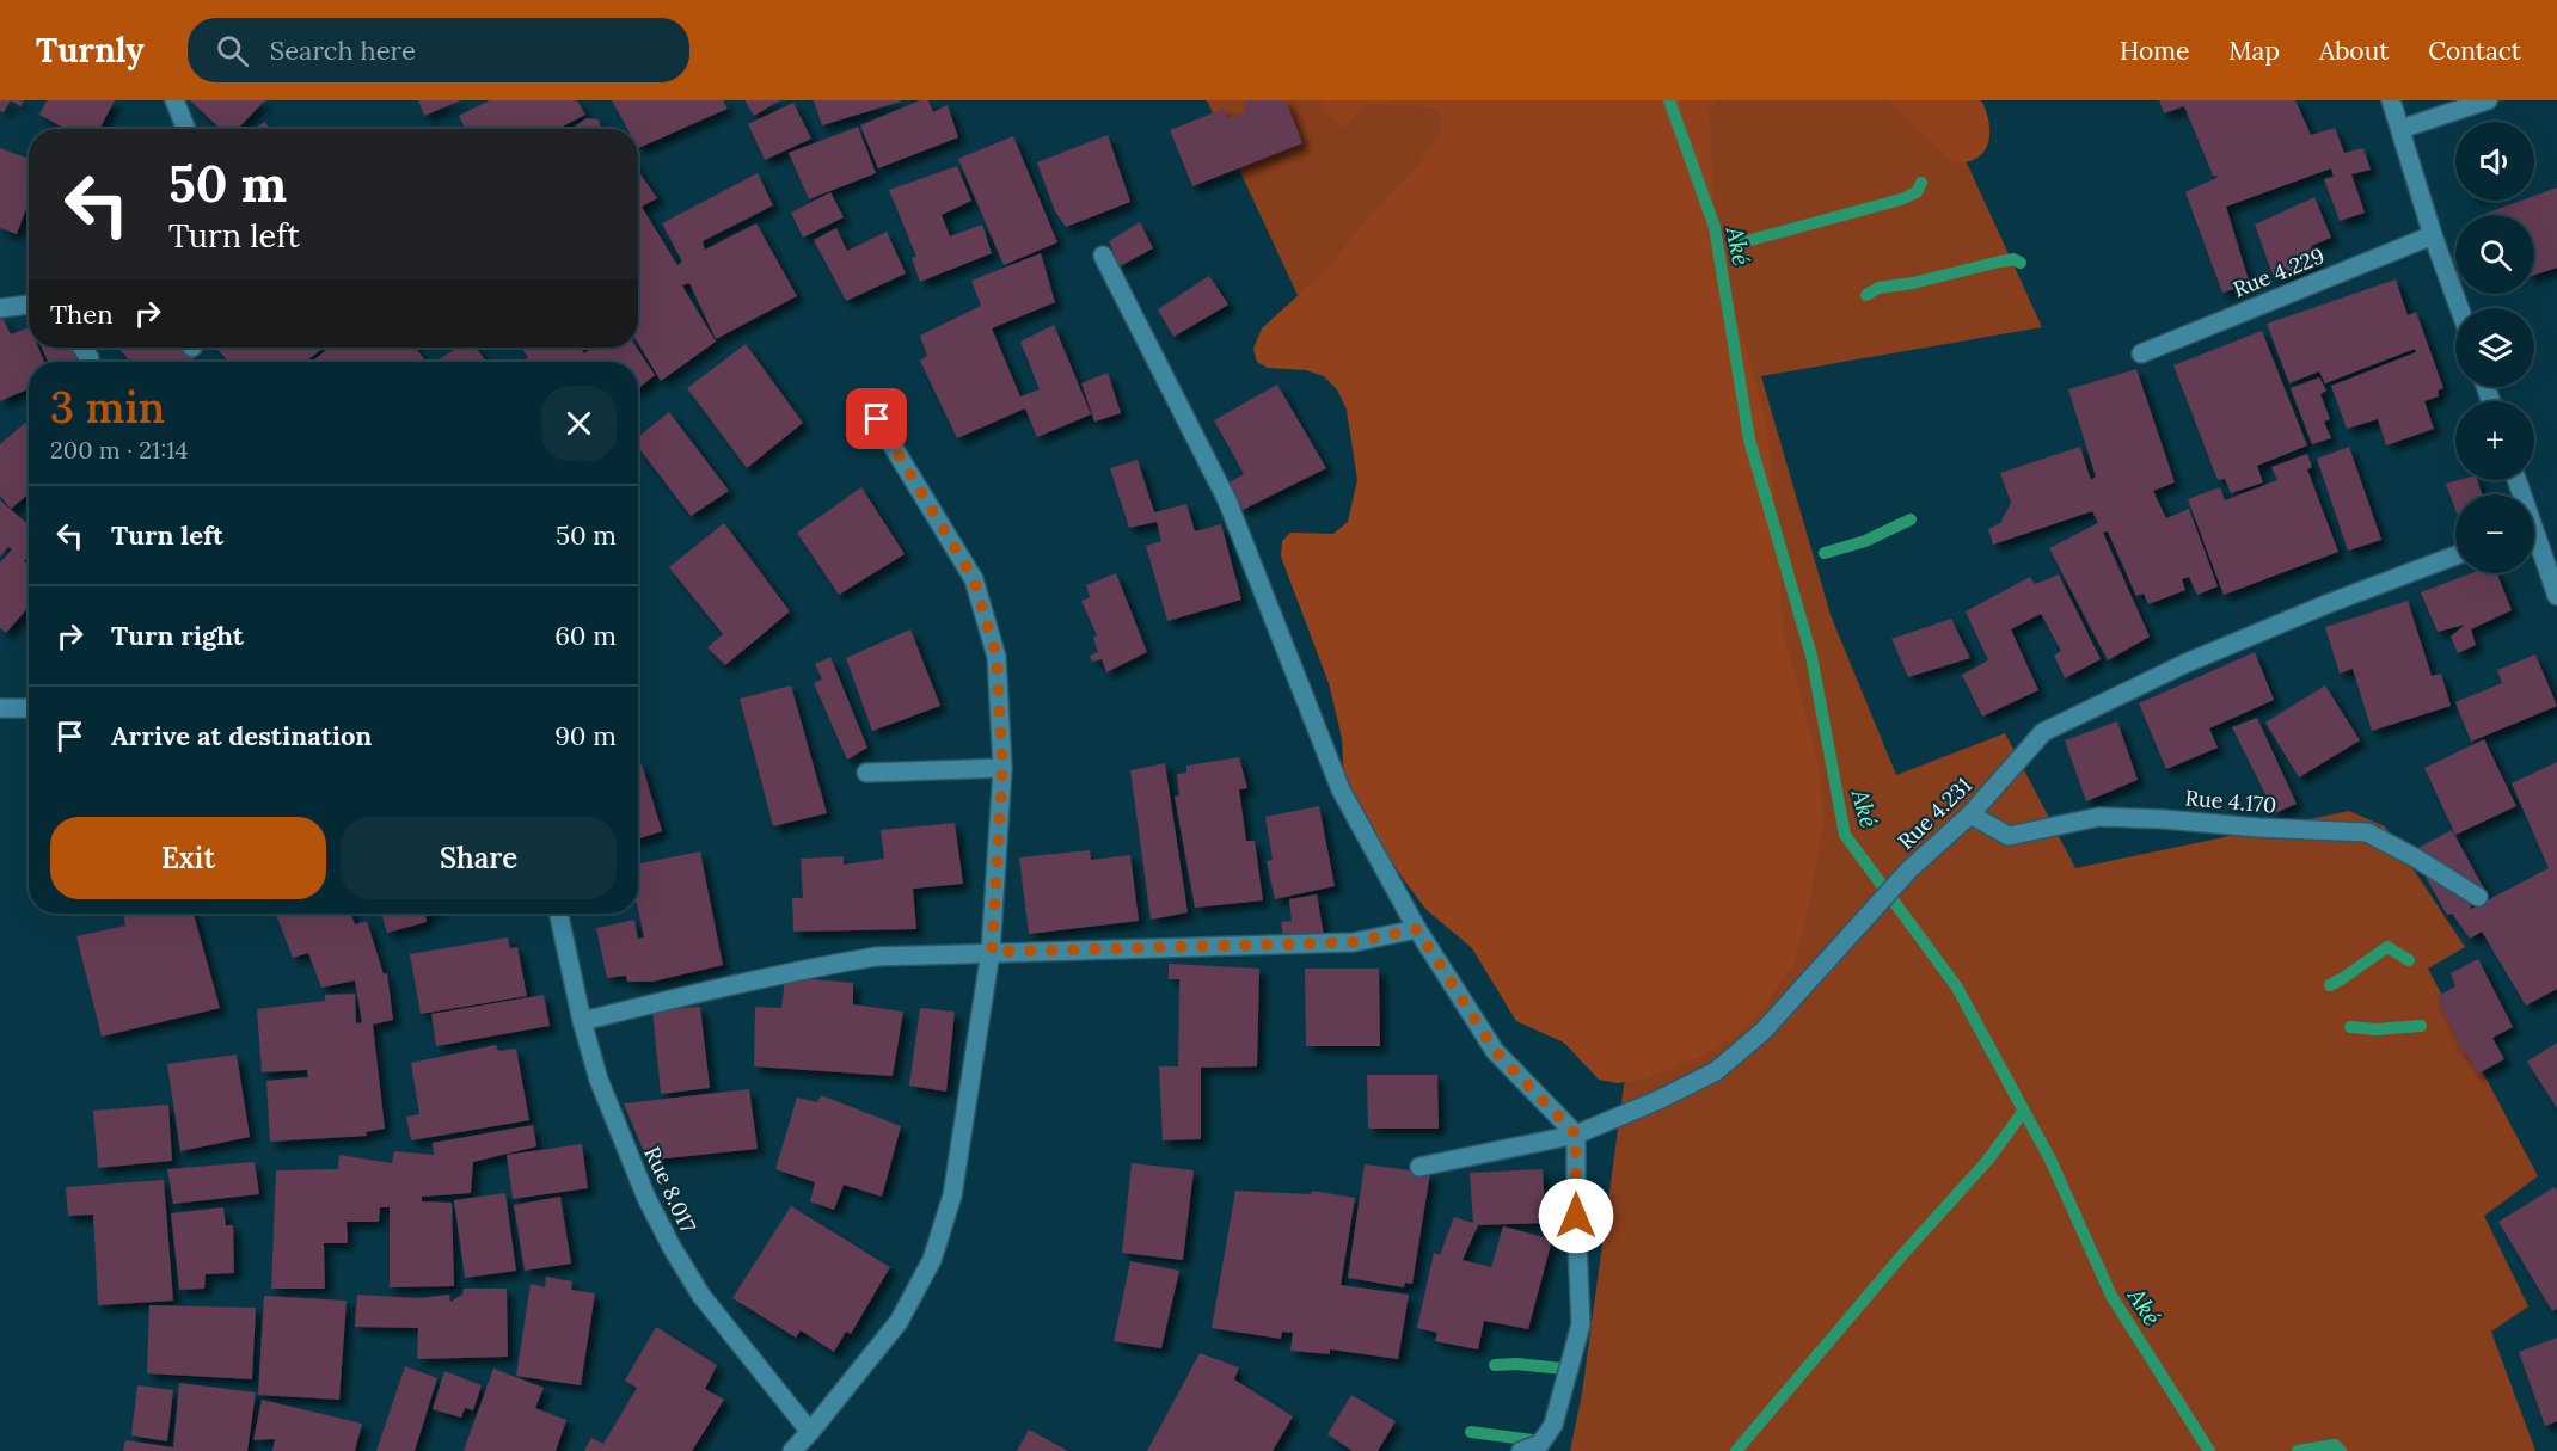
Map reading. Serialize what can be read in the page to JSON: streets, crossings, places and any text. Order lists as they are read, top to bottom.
{
  "streets": {
    "street": [
      "Rue 4.229",
      "Rue 4.170",
      "Rue 4.231",
      "Rue 8.017"
    ]
  },
  "crossings": [
    ["Rue 4.170", "Rue 4.231"]
  ],
  "water": ["Aké"],
  "page": {
    "header": "Turnly",
    "search": "Search here",
    "nav": [
      "Home",
      "Map",
      "About",
      "Contact"
    ],
    "map_buttons": ["+", "−"],
    "turn": ["50 m", "Turn left"],
    "then": "Then",
    "heading": ["3 min", "200 m · 21:14"],
    "list": [
      {
        "name": "Turn left",
        "value": "50 m"
      },
      {
        "name": "Turn right",
        "value": "60 m"
      },
      {
        "name": "Arrive at destination",
        "value": "90 m"
      }
    ],
    "buttons": ["Exit", "Share"]
  }
}
